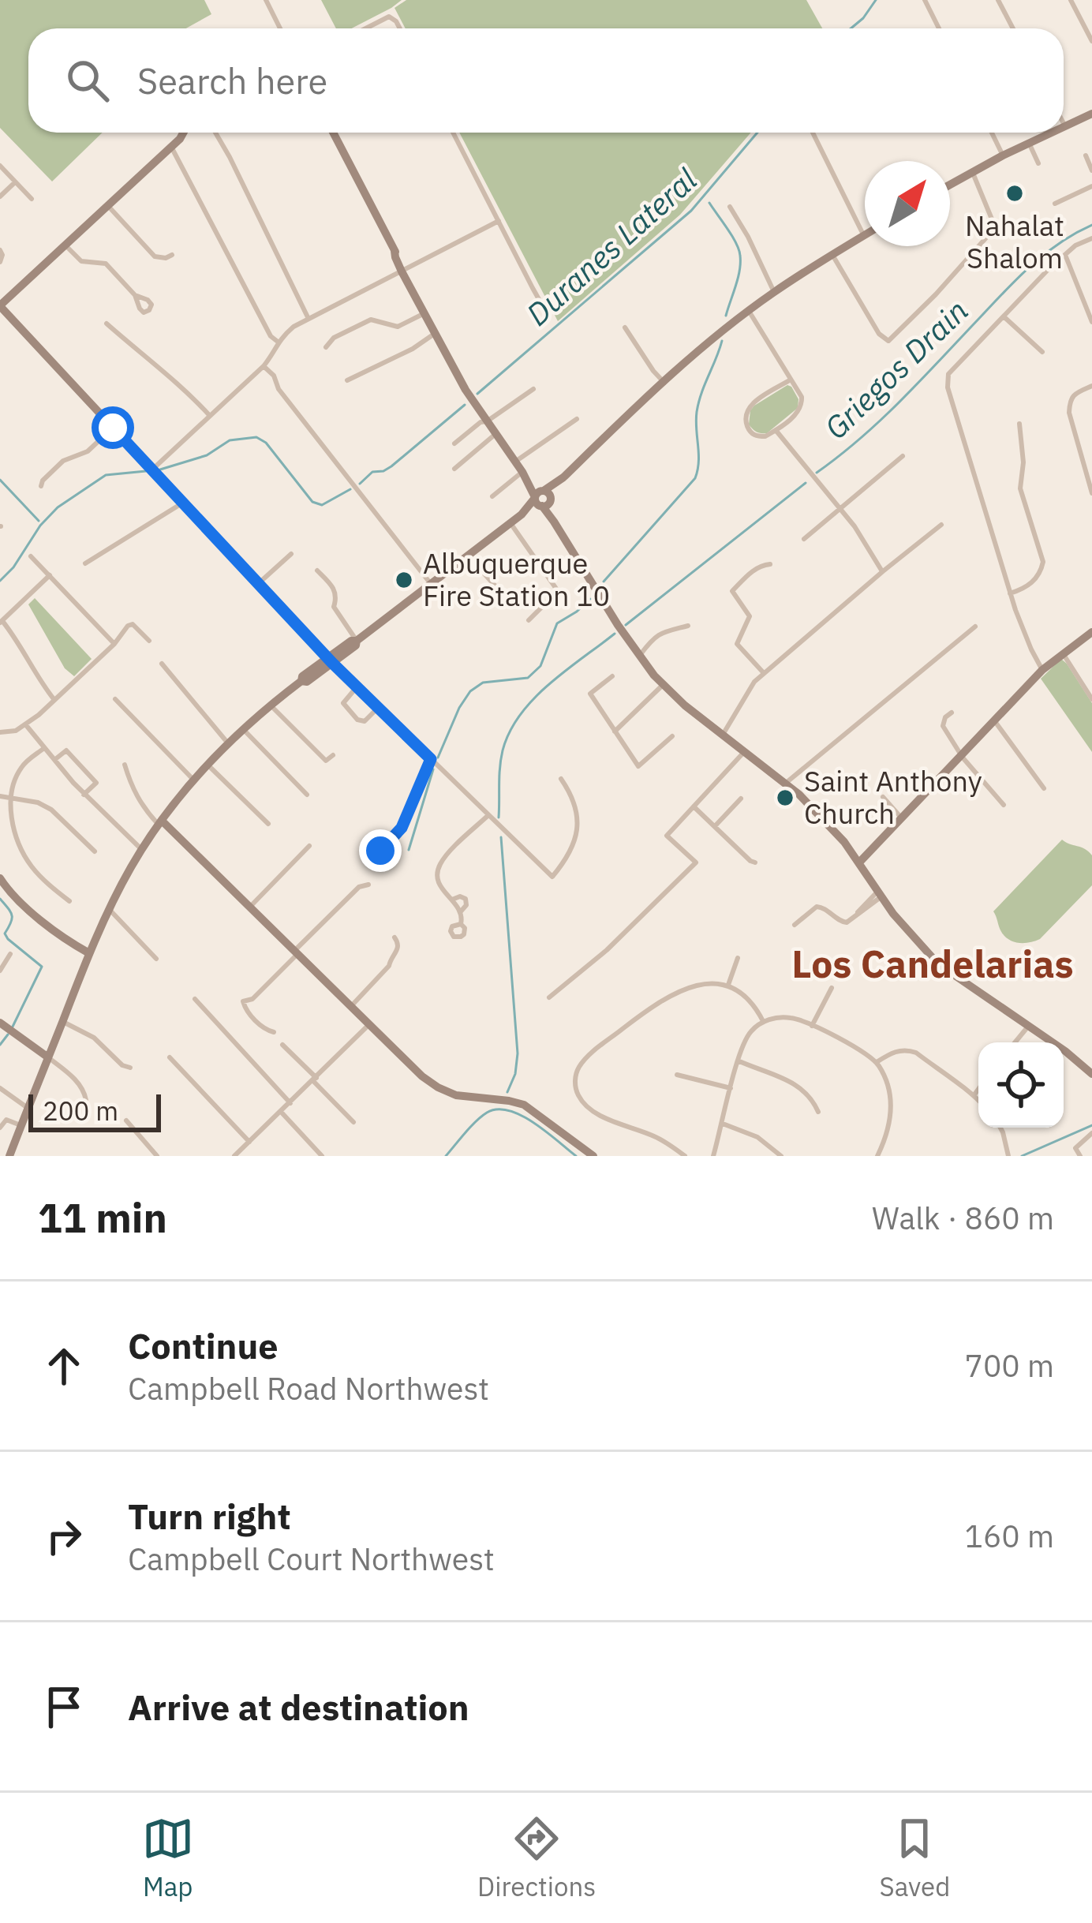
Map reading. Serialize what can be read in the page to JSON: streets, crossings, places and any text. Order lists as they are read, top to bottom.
{
  "districts": ["Los Candelarias"],
  "water": ["Duranes Lateral", "Griegos Drain"],
  "places": ["Nahalat Shalom", "Albuquerque Fire Station 10", "Saint Anthony Church"],
  "scale_bar": "200 m",
  "north": "top right",
  "page": {
    "search": "Search here",
    "scale": "200 m",
    "heading": ["11 min", "Walk · 860 m"],
    "list": [
      ["Continue", "Campbell Road Northwest", "700 m"],
      ["Turn right", "Campbell Court Northwest", "160 m"],
      "Arrive at destination"
    ],
    "nav": ["Map", "Directions", "Saved"]
  }
}
